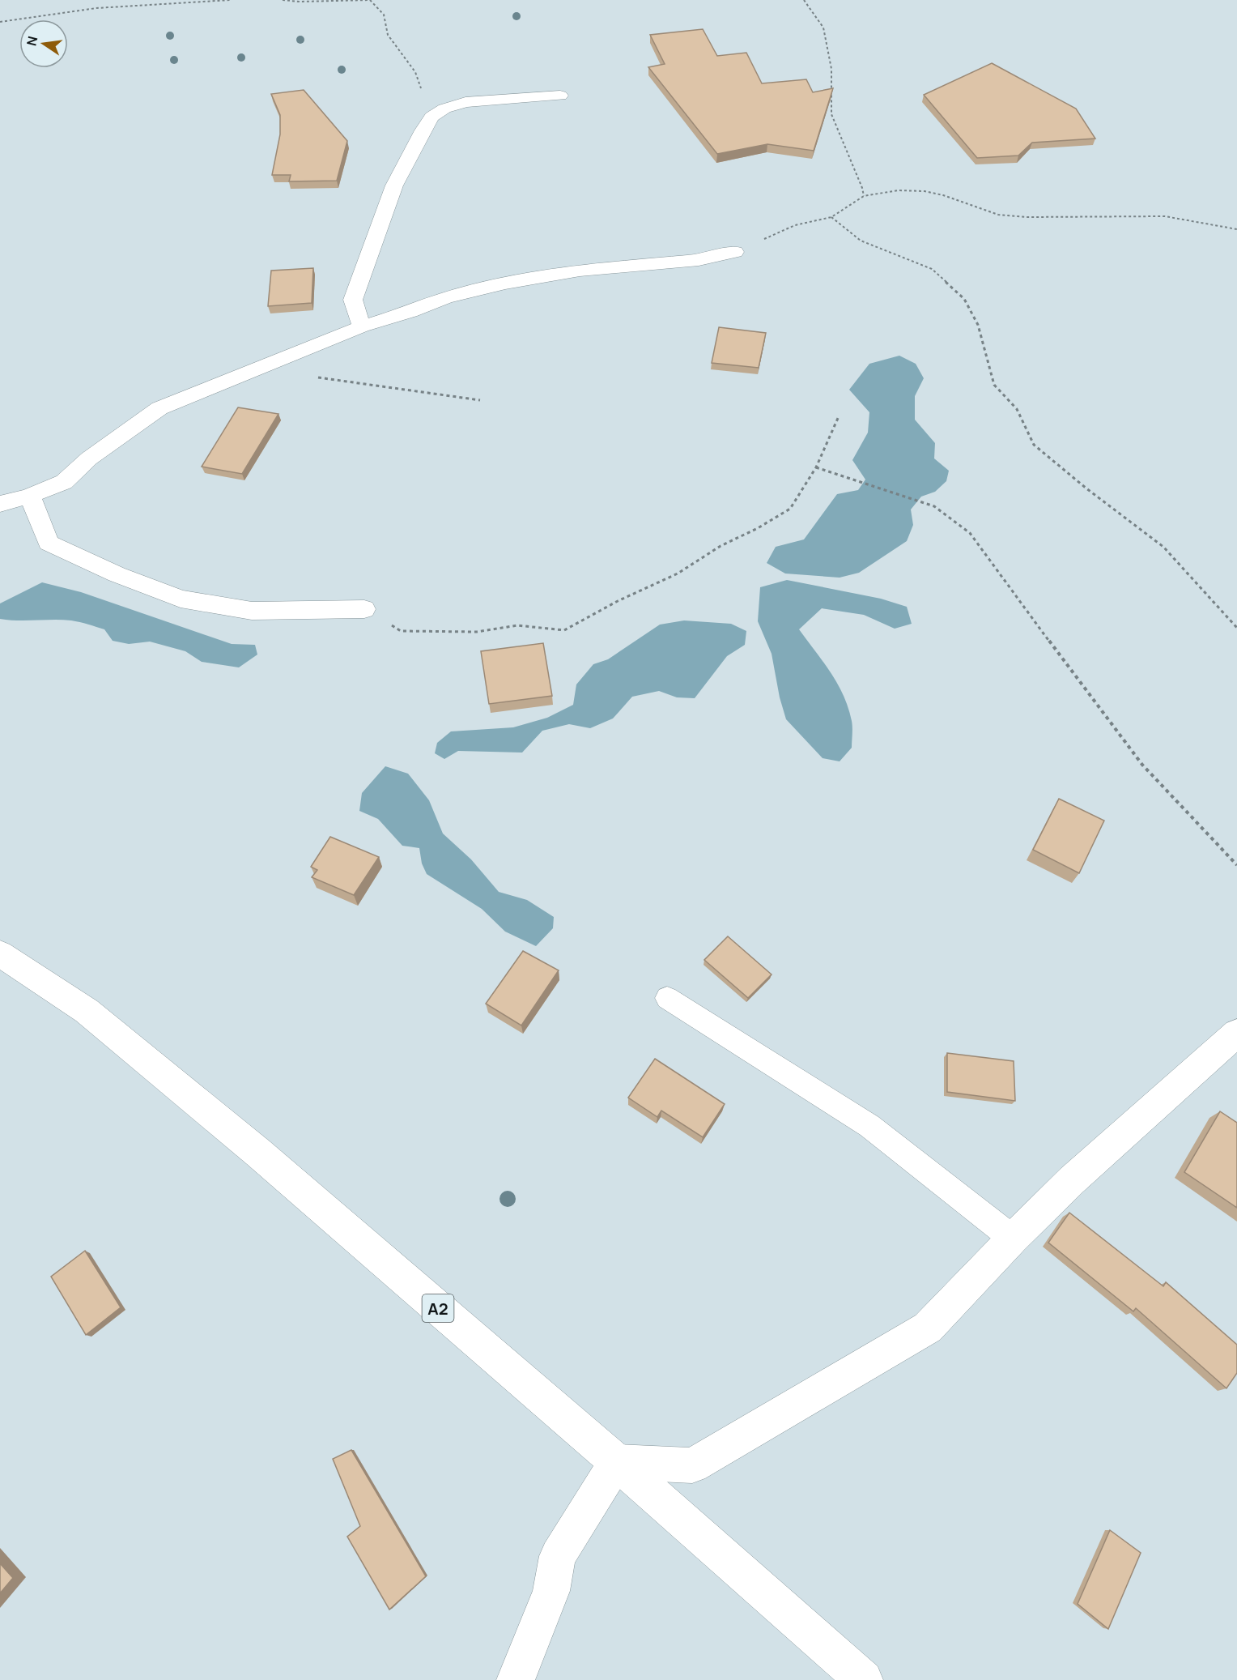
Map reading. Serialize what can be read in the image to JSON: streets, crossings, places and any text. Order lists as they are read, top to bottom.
{
  "streets": {
    "street": ["A2"]
  },
  "north": "left"
}
